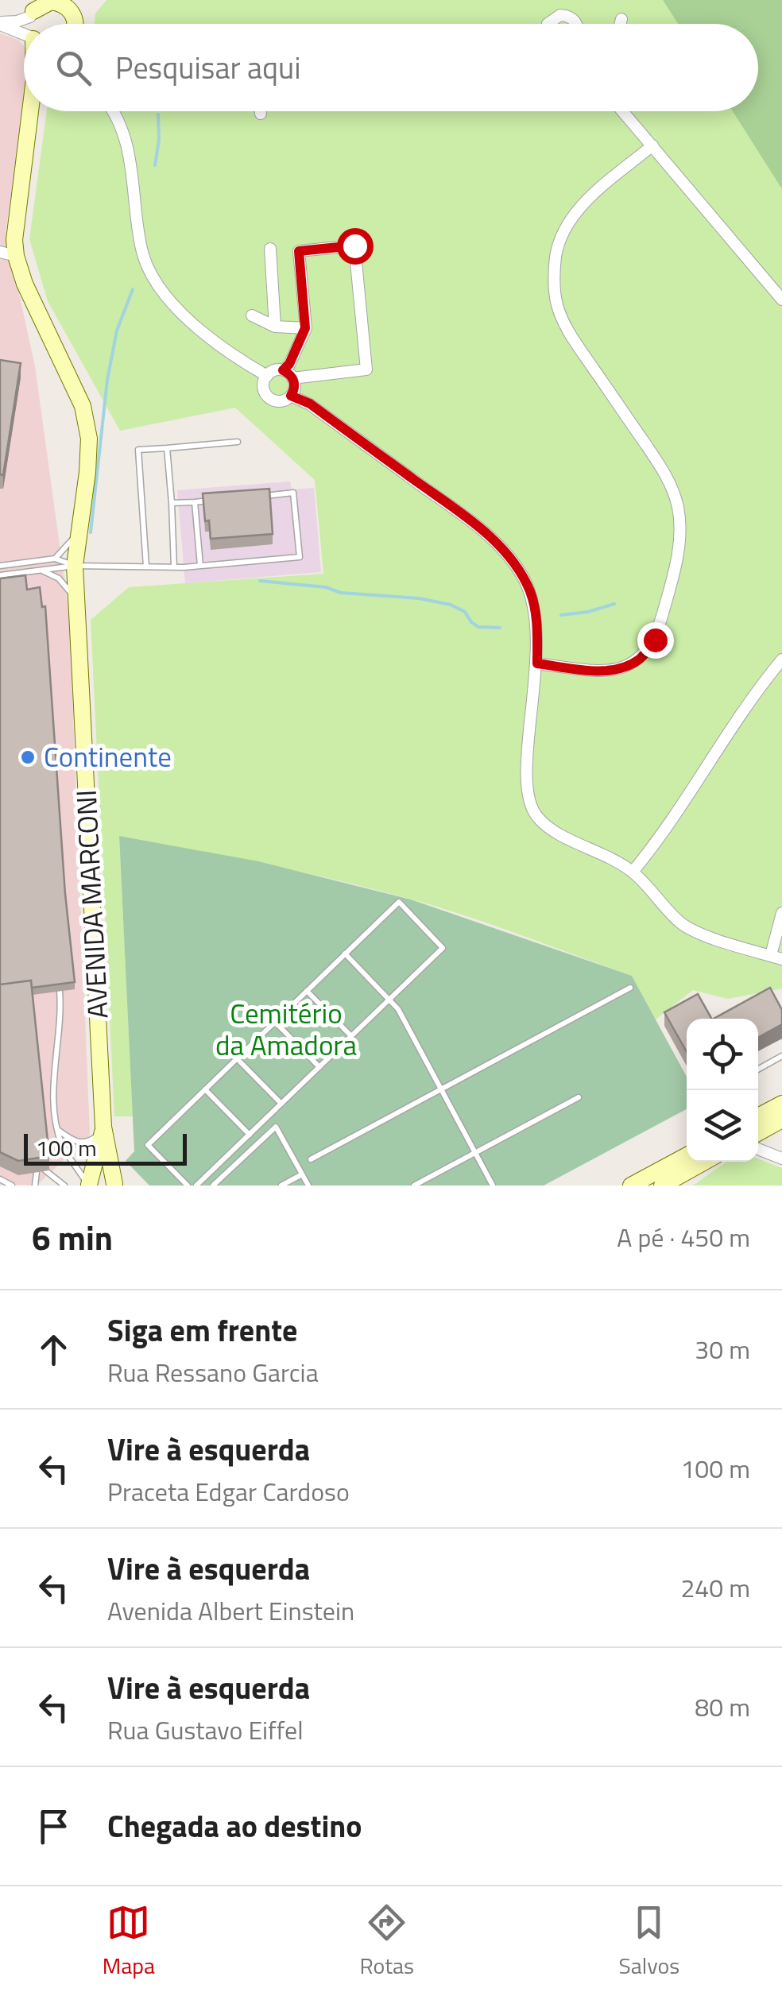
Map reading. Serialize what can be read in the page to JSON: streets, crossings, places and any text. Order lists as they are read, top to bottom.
{
  "streets": {
    "street": ["AVENIDA MARCONI"]
  },
  "parks": ["Cemitério da Amadora"],
  "places": ["Continente"],
  "scale_bar": "100 m",
  "page": {
    "search": "Pesquisar aqui",
    "scale": "100 m",
    "heading": ["6 min", "A pé · 450 m"],
    "list": [
      ["Siga em frente", "Rua Ressano Garcia", "30 m"],
      ["Vire à esquerda", "Praceta Edgar Cardoso", "100 m"],
      ["Vire à esquerda", "Avenida Albert Einstein", "240 m"],
      ["Vire à esquerda", "Rua Gustavo Eiffel", "80 m"],
      "Chegada ao destino"
    ],
    "nav": ["Mapa", "Rotas", "Salvos"]
  }
}
